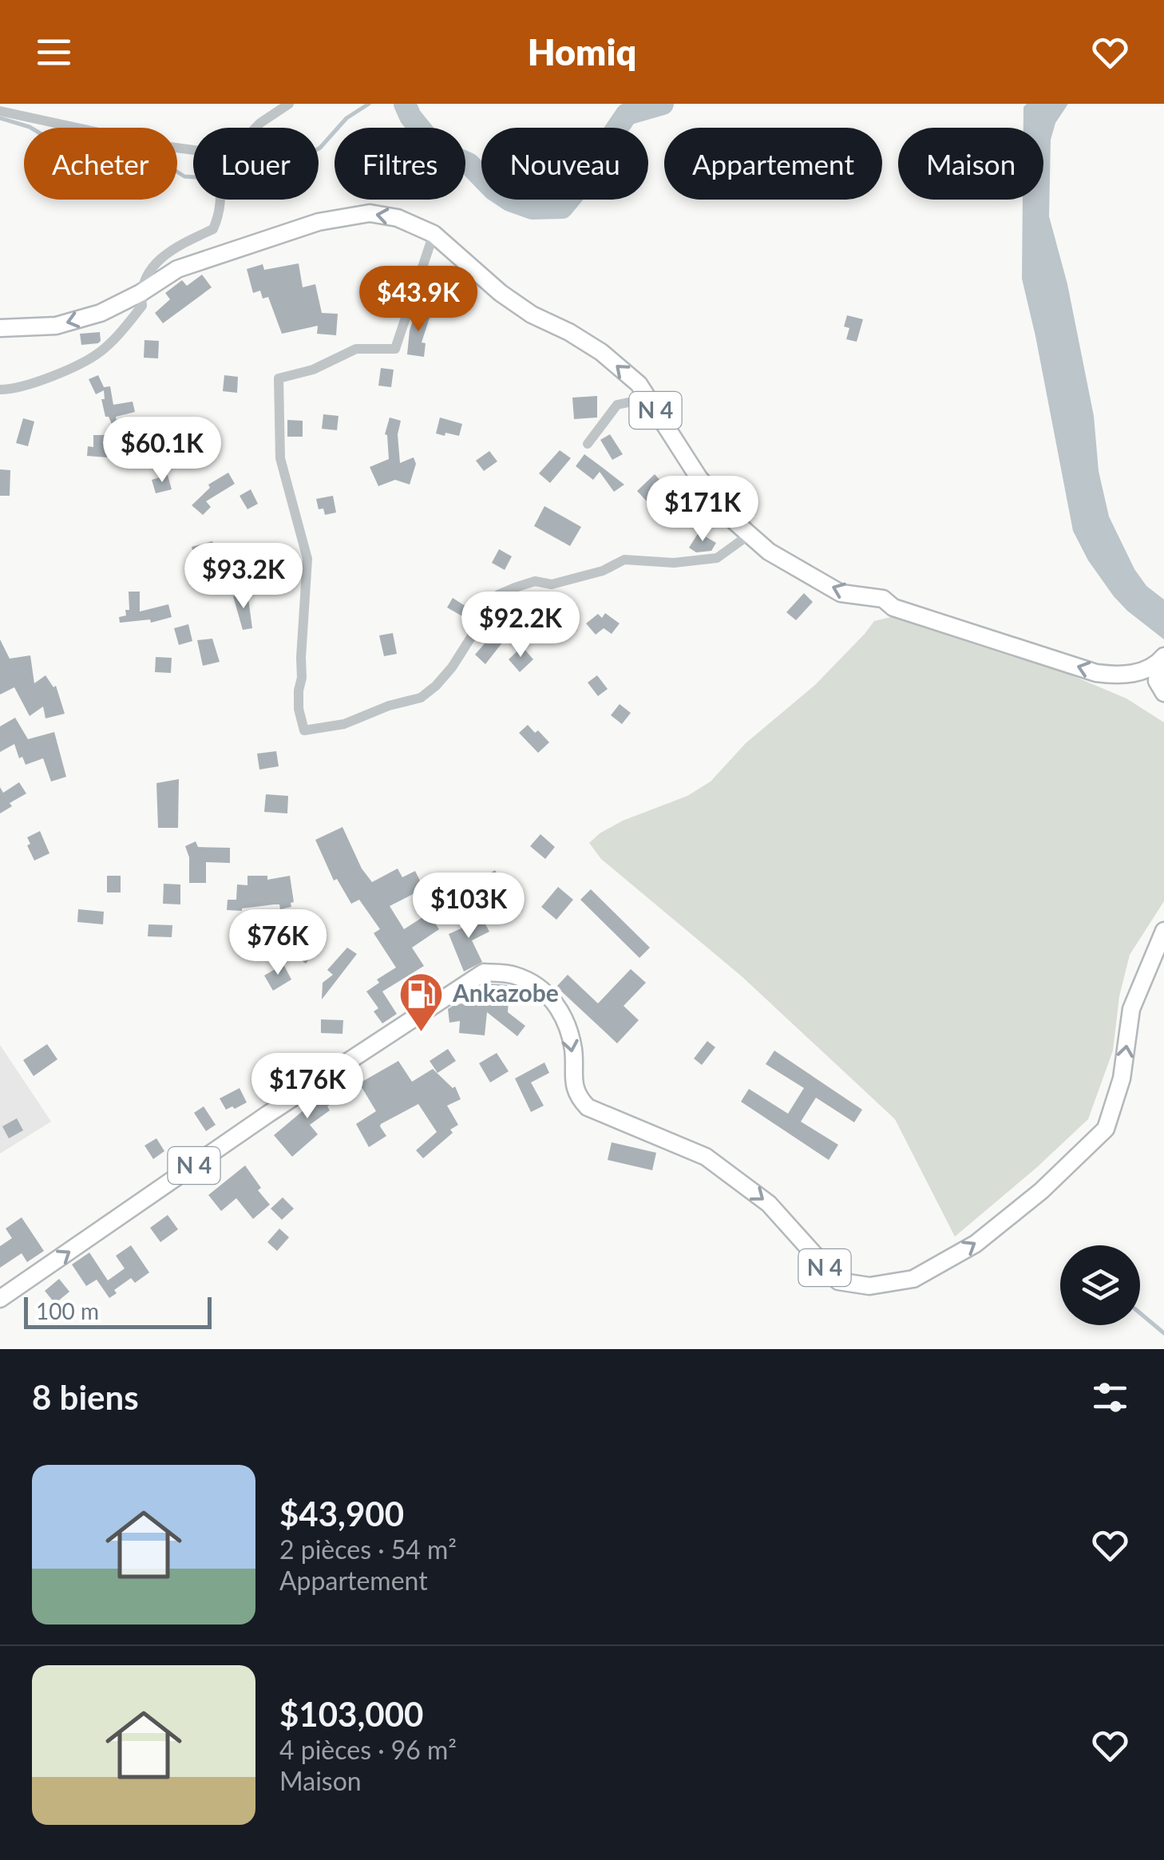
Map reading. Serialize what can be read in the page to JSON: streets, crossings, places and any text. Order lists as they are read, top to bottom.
{
  "streets": {
    "main road": ["N 4"]
  },
  "places": {
    "fuel station": ["Ankazobe"]
  },
  "scale_bar": "100 m",
  "page": {
    "header": "Homiq",
    "chip": [
      "Acheter",
      "Louer",
      "Filtres",
      "Nouveau",
      "Appartement",
      "Maison"
    ],
    "price": [
      "$43.9K",
      "$60.1K",
      "$171K",
      "$93.2K",
      "$92.2K",
      "$103K",
      "$76K",
      "$176K"
    ],
    "scale": "100 m",
    "heading": "8 biens",
    "list": [
      {
        "name": "$43,900",
        "note": "2 pièces · 54 m² · Appartement"
      },
      {
        "name": "$103,000",
        "note": "4 pièces · 96 m² · Maison"
      }
    ]
  }
}
